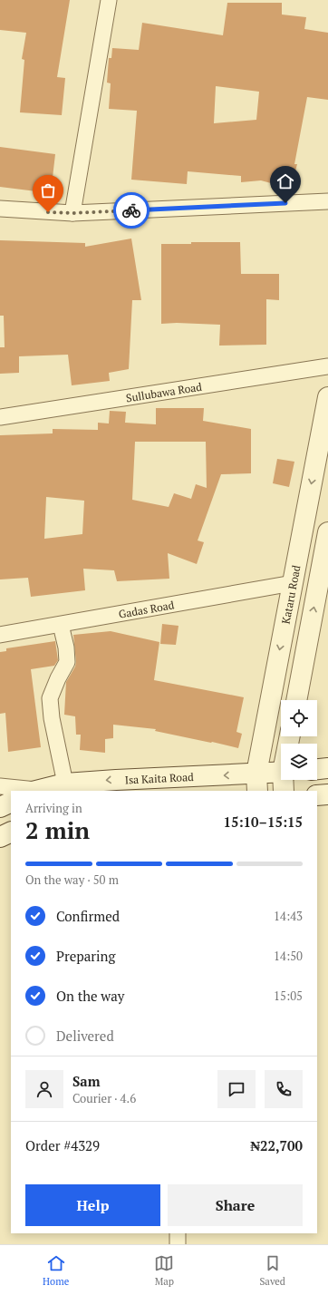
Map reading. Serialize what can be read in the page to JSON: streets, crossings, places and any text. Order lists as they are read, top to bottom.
{
  "streets": {
    "street": [
      "Sullubawa Road",
      "Kataru Road",
      "Gadas Road",
      "Isa Kaita Road"
    ]
  },
  "crossings": [
    ["Kataru Road", "Gadas Road"],
    ["Kataru Road", "Isa Kaita Road"]
  ],
  "one_way": ["Isa Kaita Road"],
  "page": {
    "heading": ["2 min", "Arriving in", "15:10–15:15"],
    "panel": [
      "Sam",
      "Courier · 4.6",
      "Order #4329",
      "₦22,700"
    ],
    "bar": "On the way · 50 m",
    "list": [
      ["Confirmed", "14:43"],
      ["Preparing", "14:50"],
      ["On the way", "15:05"],
      "Delivered"
    ],
    "buttons": ["Help", "Share"],
    "tabs": ["Home", "Map", "Saved"]
  }
}
